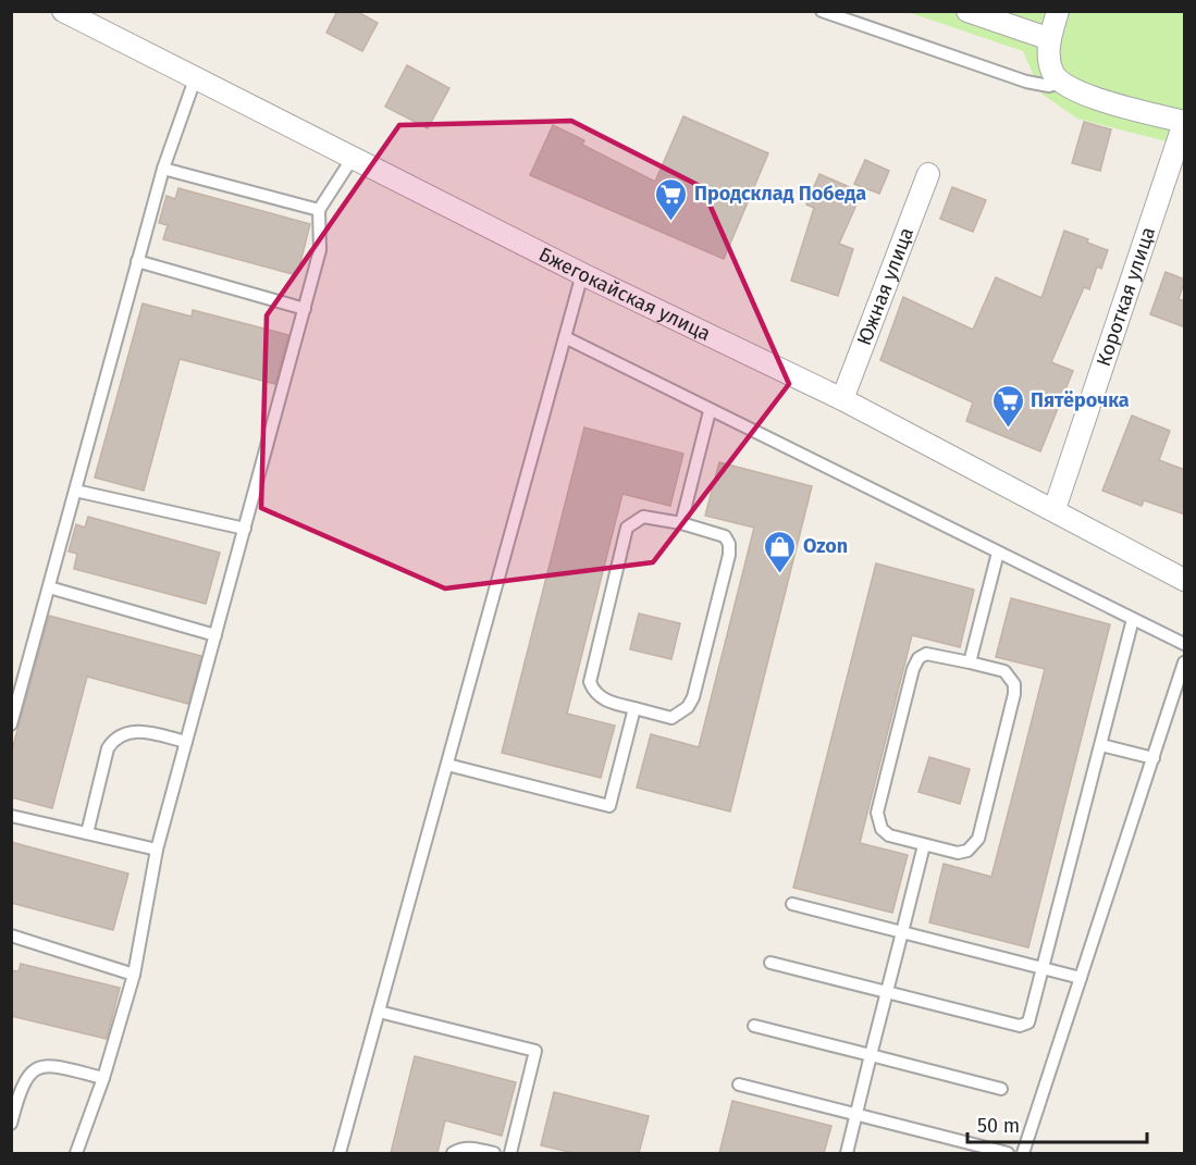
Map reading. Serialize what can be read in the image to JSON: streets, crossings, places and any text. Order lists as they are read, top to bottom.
{
  "streets": {
    "street": ["Южная улица", "Бжегокайская улица", "Короткая улица"]
  },
  "crossings": [
    ["Южная улица", "Бжегокайская улица"],
    ["Бжегокайская улица", "Короткая улица"]
  ],
  "places": {
    "supermarket": ["Продсклад Победа", "Пятёрочка"],
    "shop": ["Ozon"]
  },
  "scale_bar": "50 m"
}
